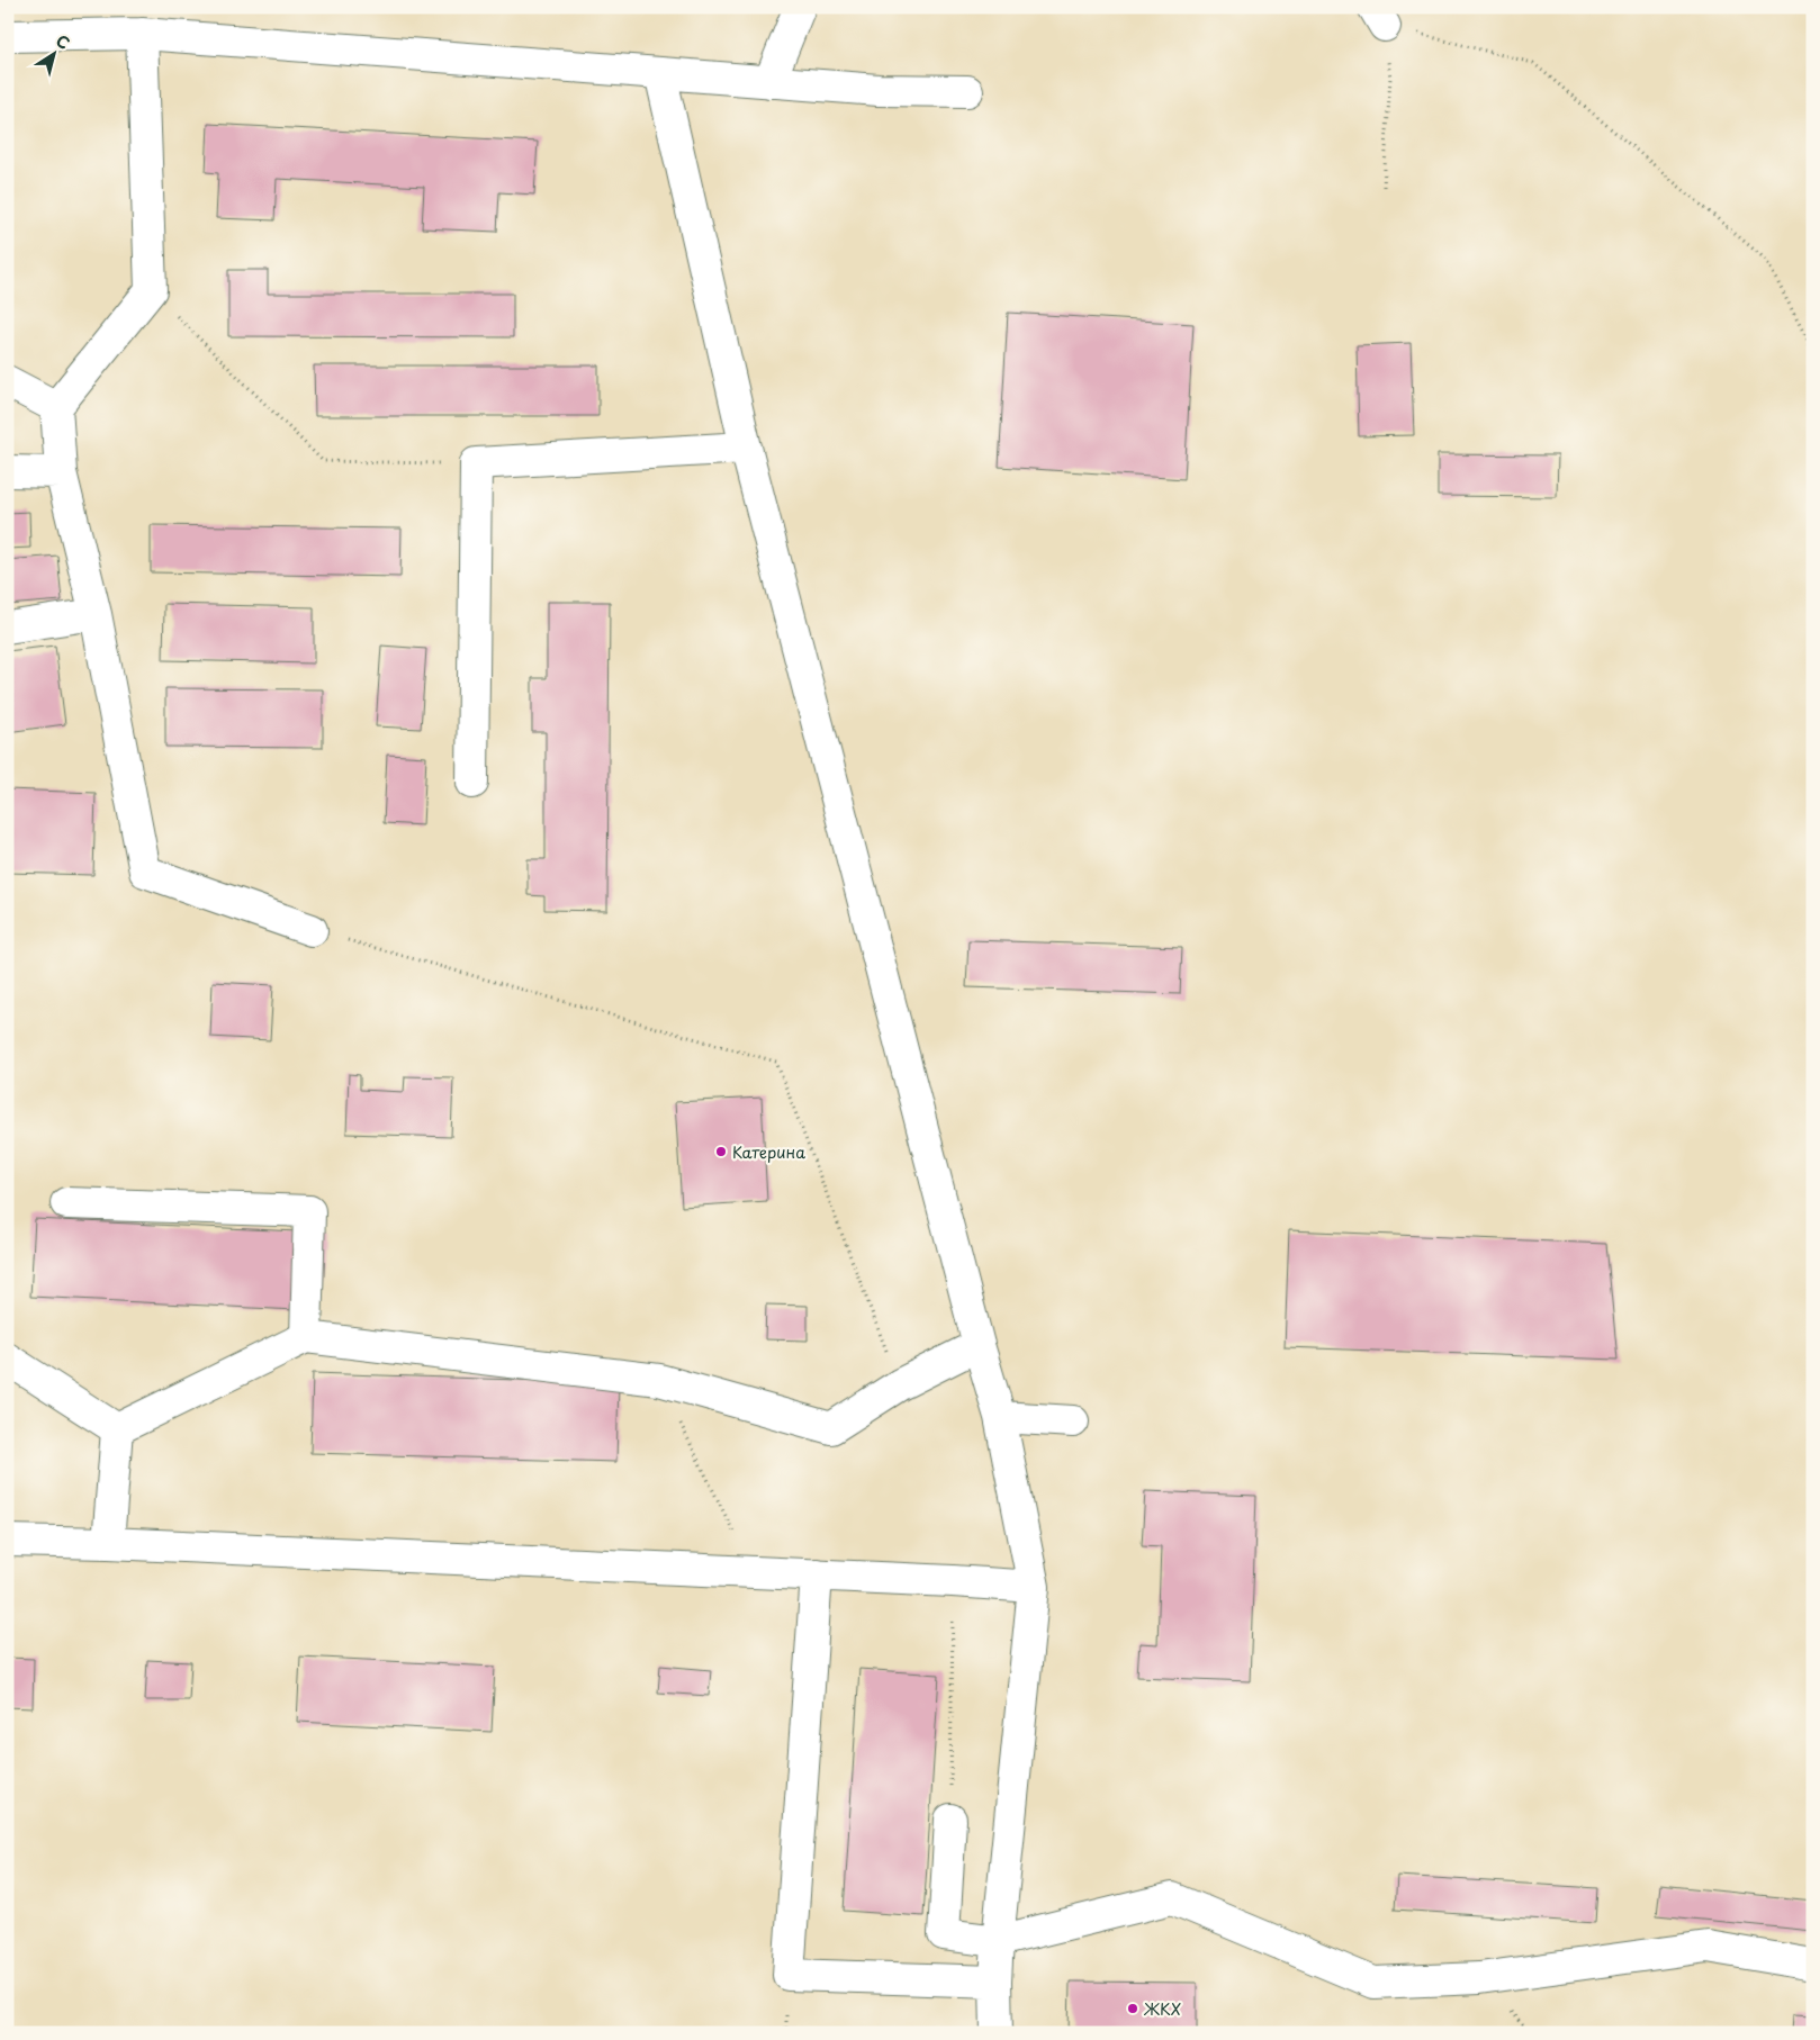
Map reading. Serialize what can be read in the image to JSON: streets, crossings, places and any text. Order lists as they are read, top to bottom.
{
  "places": ["Катерина", "ЖКХ"],
  "north": "top right"
}
